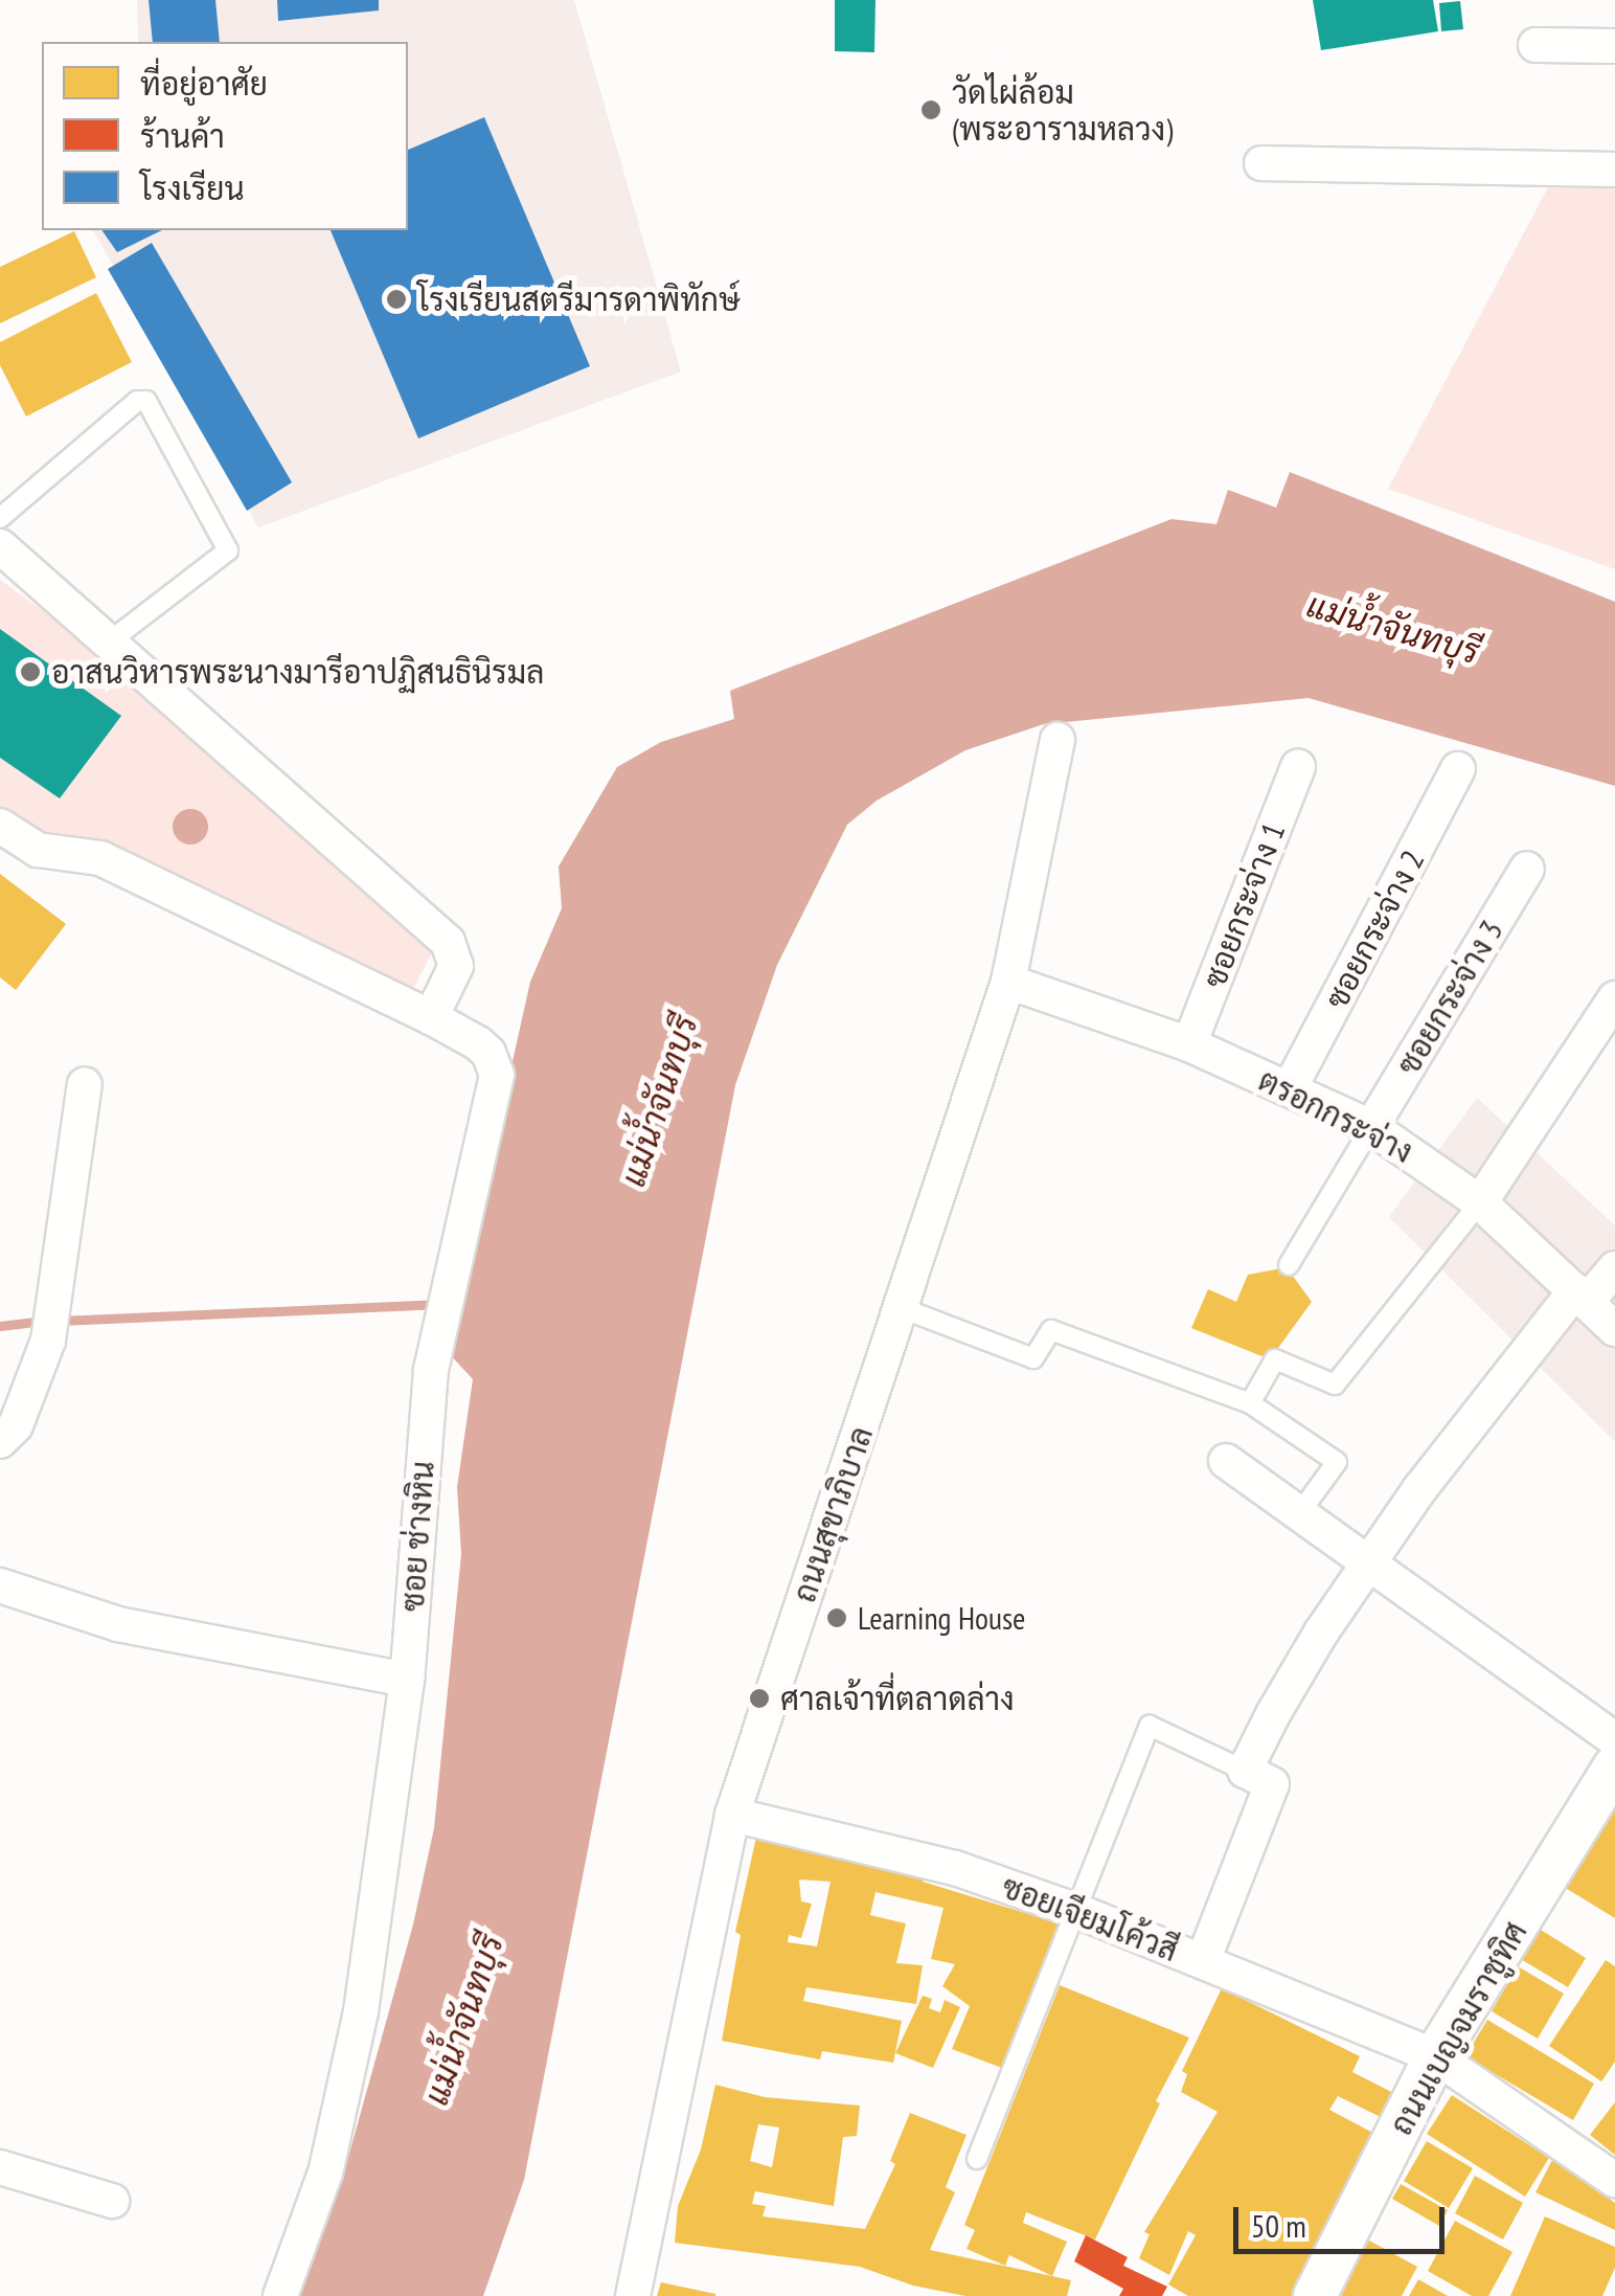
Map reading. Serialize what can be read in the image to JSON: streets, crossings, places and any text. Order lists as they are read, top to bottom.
{
  "streets": {
    "street": [
      "ซอยกระจ่าง 1",
      "ซอยกระจ่าง 2",
      "ซอยกระจ่าง 3",
      "ตรอกกระจ่าง",
      "ถนนสุขาภิบาล",
      "ซอย ช่างหิน",
      "ซอยเจียมโค้วสี",
      "ถนนเบญจมราชูทิศ"
    ]
  },
  "crossings": [
    ["ซอยกระจ่าง 1", "ตรอกกระจ่าง"],
    ["ซอยกระจ่าง 2", "ตรอกกระจ่าง"],
    ["ซอยกระจ่าง 3", "ตรอกกระจ่าง"],
    ["ตรอกกระจ่าง", "ถนนสุขาภิบาล"],
    ["ถนนสุขาภิบาล", "ซอยเจียมโค้วสี"],
    ["ซอยเจียมโค้วสี", "ถนนเบญจมราชูทิศ"]
  ],
  "water": ["แม่น้ำจันทบุรี"],
  "places": [
    "วัดไผ่ล้อม (พระอารามหลวง)",
    "โรงเรียนสตรีมารดาพิทักษ์",
    "อาสนวิหารพระนางมารีอาปฏิสนธินิรมล",
    "Learning House",
    "ศาลเจ้าที่ตลาดล่าง"
  ],
  "legend": ["ที่อยู่อาศัย", "ร้านค้า", "โรงเรียน"],
  "scale_bar": "50 m"
}
